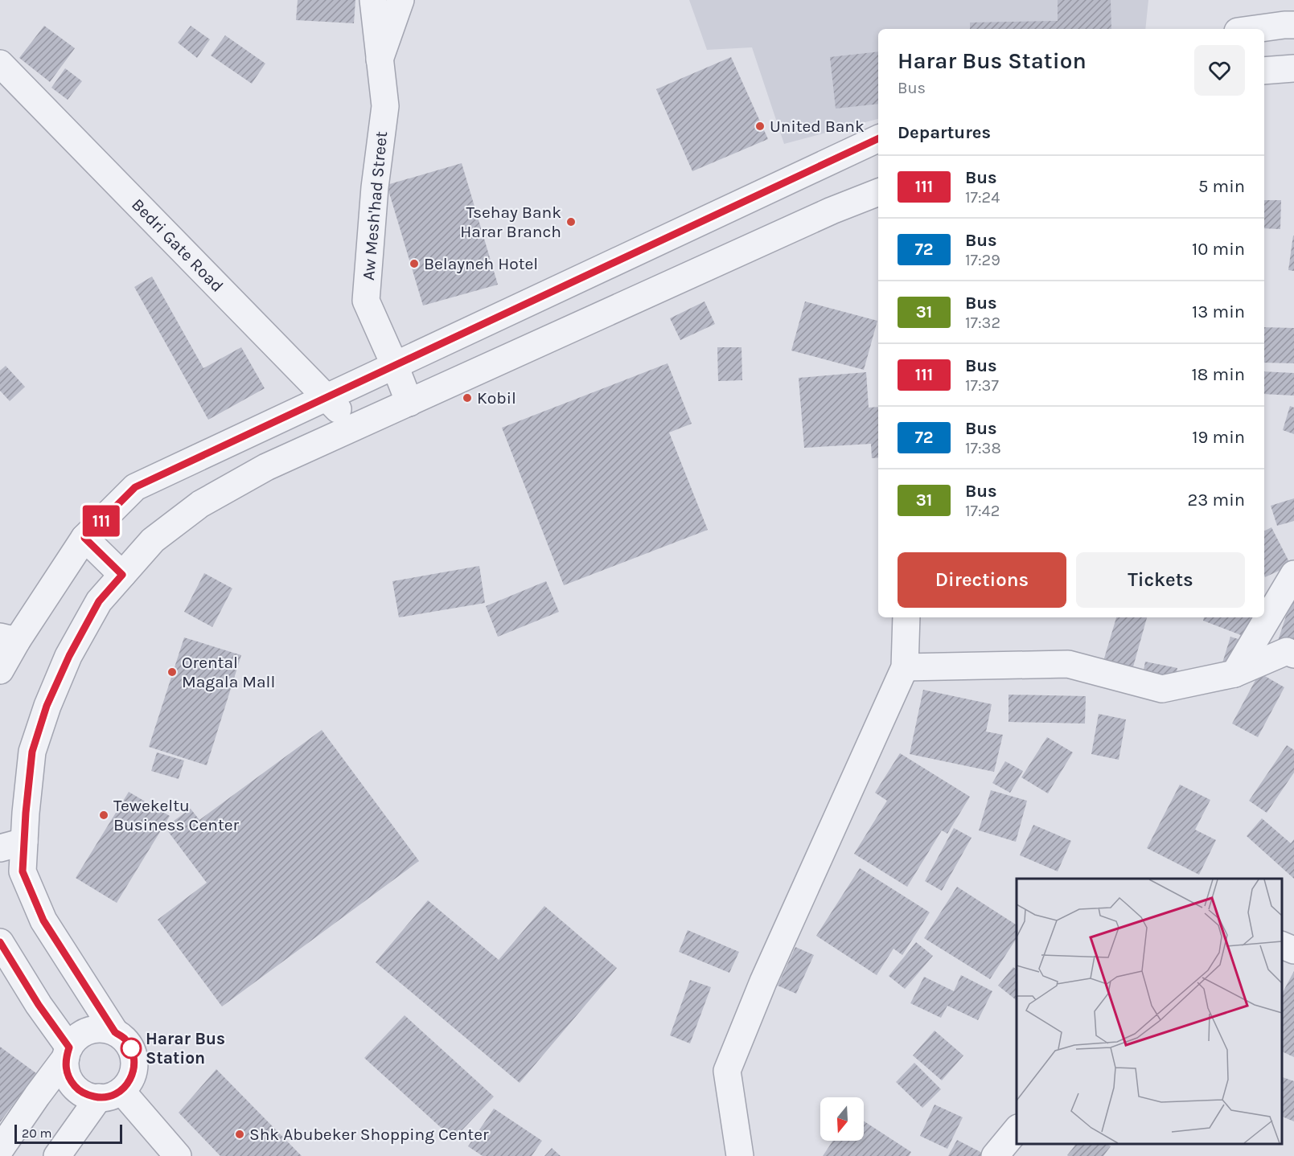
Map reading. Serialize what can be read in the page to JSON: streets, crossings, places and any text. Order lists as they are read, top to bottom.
{
  "streets": {
    "street": ["Aw Mesh'had Street", "Bedri Gate Road"]
  },
  "places": [
    "United Bank",
    "Tsehay Bank Harar Branch",
    "Belayneh Hotel",
    "Kobil",
    "Orental Magala Mall",
    "Tewekeltu Business Center",
    "Harar Bus Station",
    "Shk Abubeker Shopping Center"
  ],
  "lines": ["bus line 111"],
  "scale_bar": "20 m",
  "north": "bottom",
  "page": {
    "on_map": "111",
    "heading": [
      ["Harar Bus Station", "Bus"],
      "Departures"
    ],
    "list": [
      {
        "mark": "111",
        "name": "Bus",
        "note": "17:24",
        "value": "5 min"
      },
      {
        "mark": "72",
        "name": "Bus",
        "note": "17:29",
        "value": "10 min"
      },
      {
        "mark": "31",
        "name": "Bus",
        "note": "17:32",
        "value": "13 min"
      },
      {
        "mark": "111",
        "name": "Bus",
        "note": "17:37",
        "value": "18 min"
      },
      {
        "mark": "72",
        "name": "Bus",
        "note": "17:38",
        "value": "19 min"
      },
      {
        "mark": "31",
        "name": "Bus",
        "note": "17:42",
        "value": "23 min"
      }
    ],
    "buttons": ["Directions", "Tickets"],
    "scale": "20 m"
  }
}
